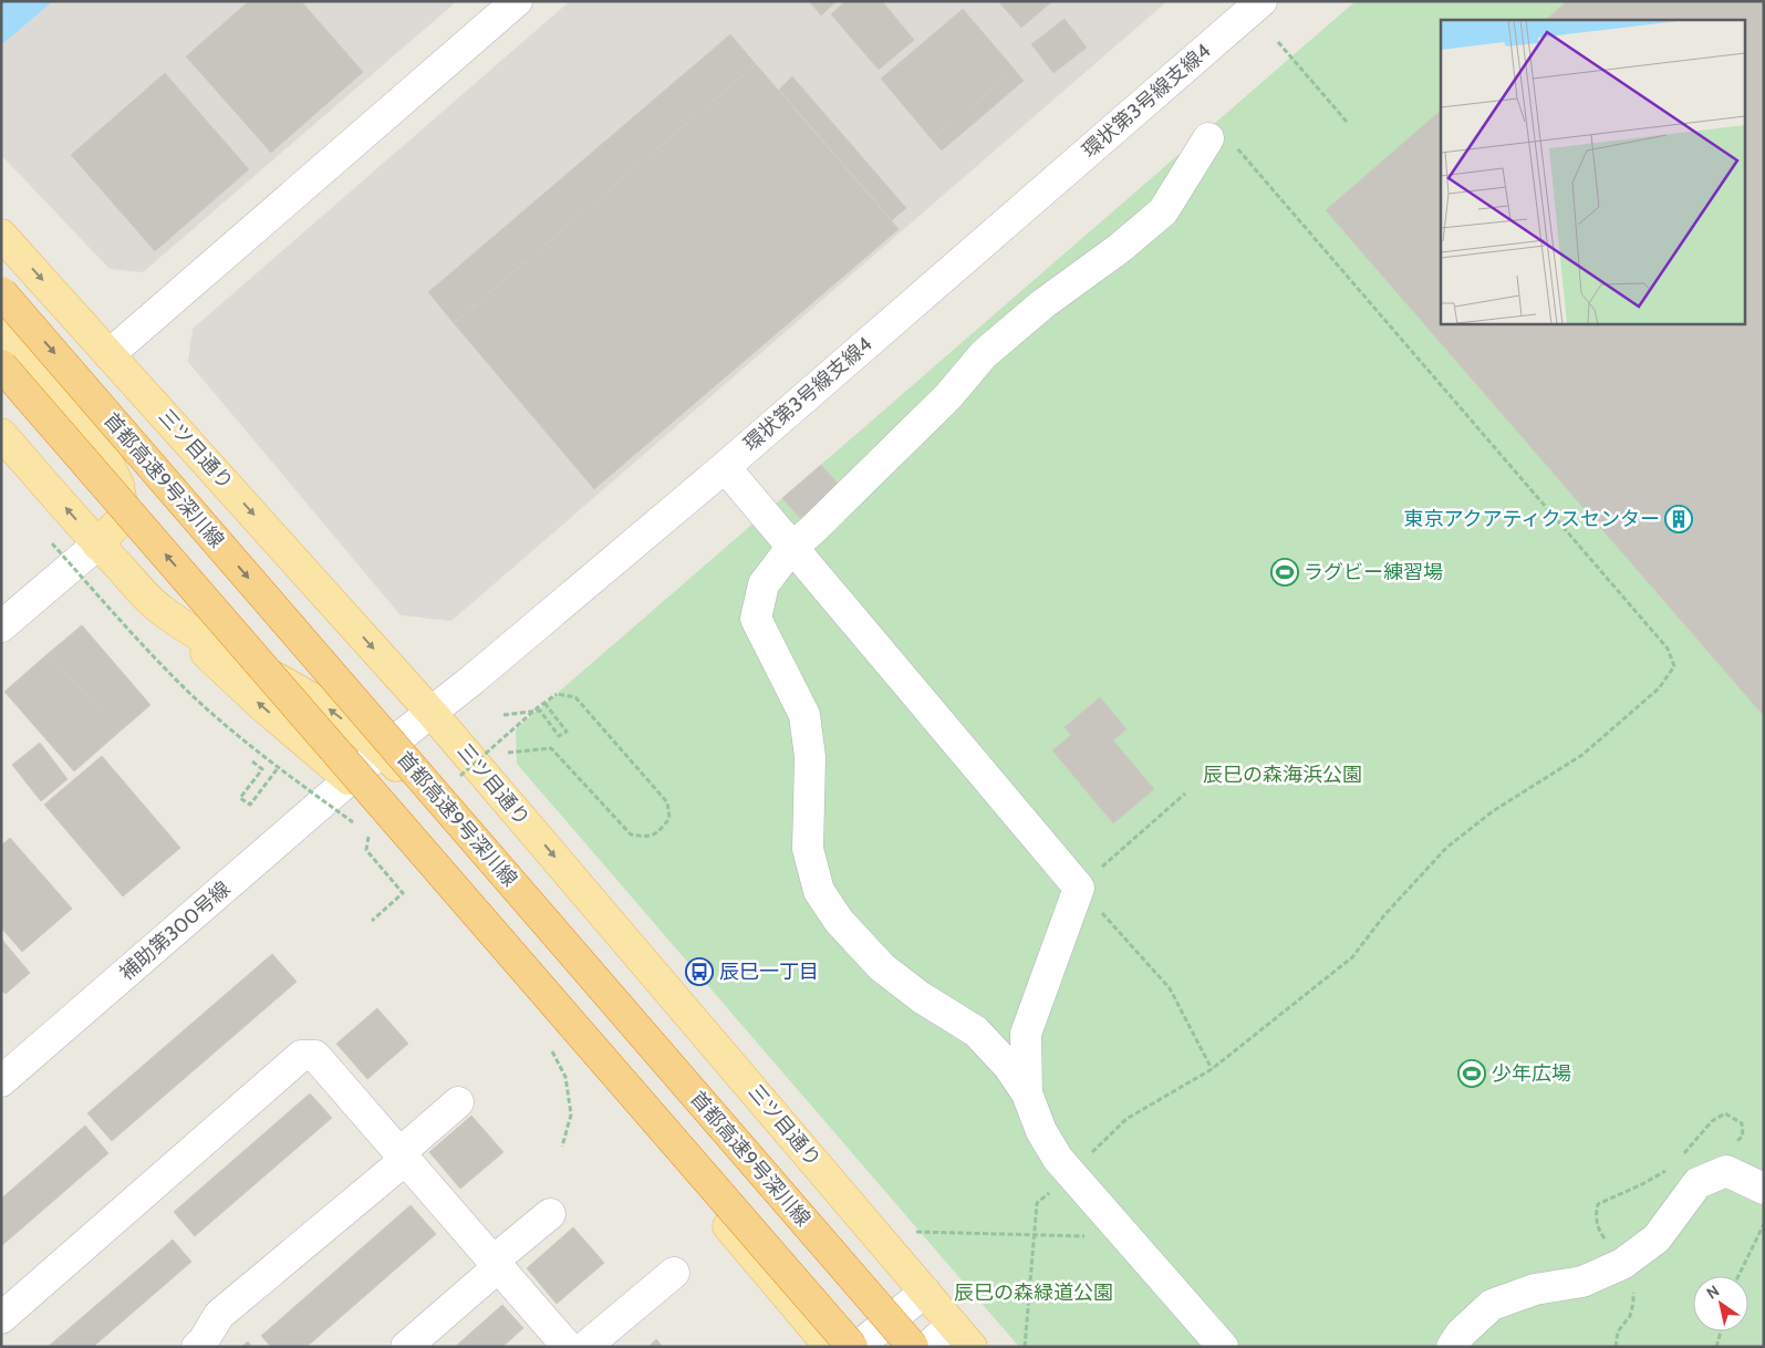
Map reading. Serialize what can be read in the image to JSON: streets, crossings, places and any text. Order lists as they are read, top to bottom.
{
  "streets": {
    "highway": ["首都高速9号深川線"],
    "main road": ["三ツ目通り"],
    "street": ["環状第3号線支線4", "補助第300号線"]
  },
  "crossings": [
    ["環状第3号線支線4", "三ツ目通り"],
    ["環状第3号線支線4", "補助第300号線"]
  ],
  "parks": ["辰巳の森海浜公園", "辰巳の森緑道公園"],
  "places": {
    "building": ["東京アクアティクスセンター"],
    "sports": ["ラグビー練習場", "少年広場"],
    "bus stop": ["辰巳一丁目"]
  },
  "north": "top left"
}
